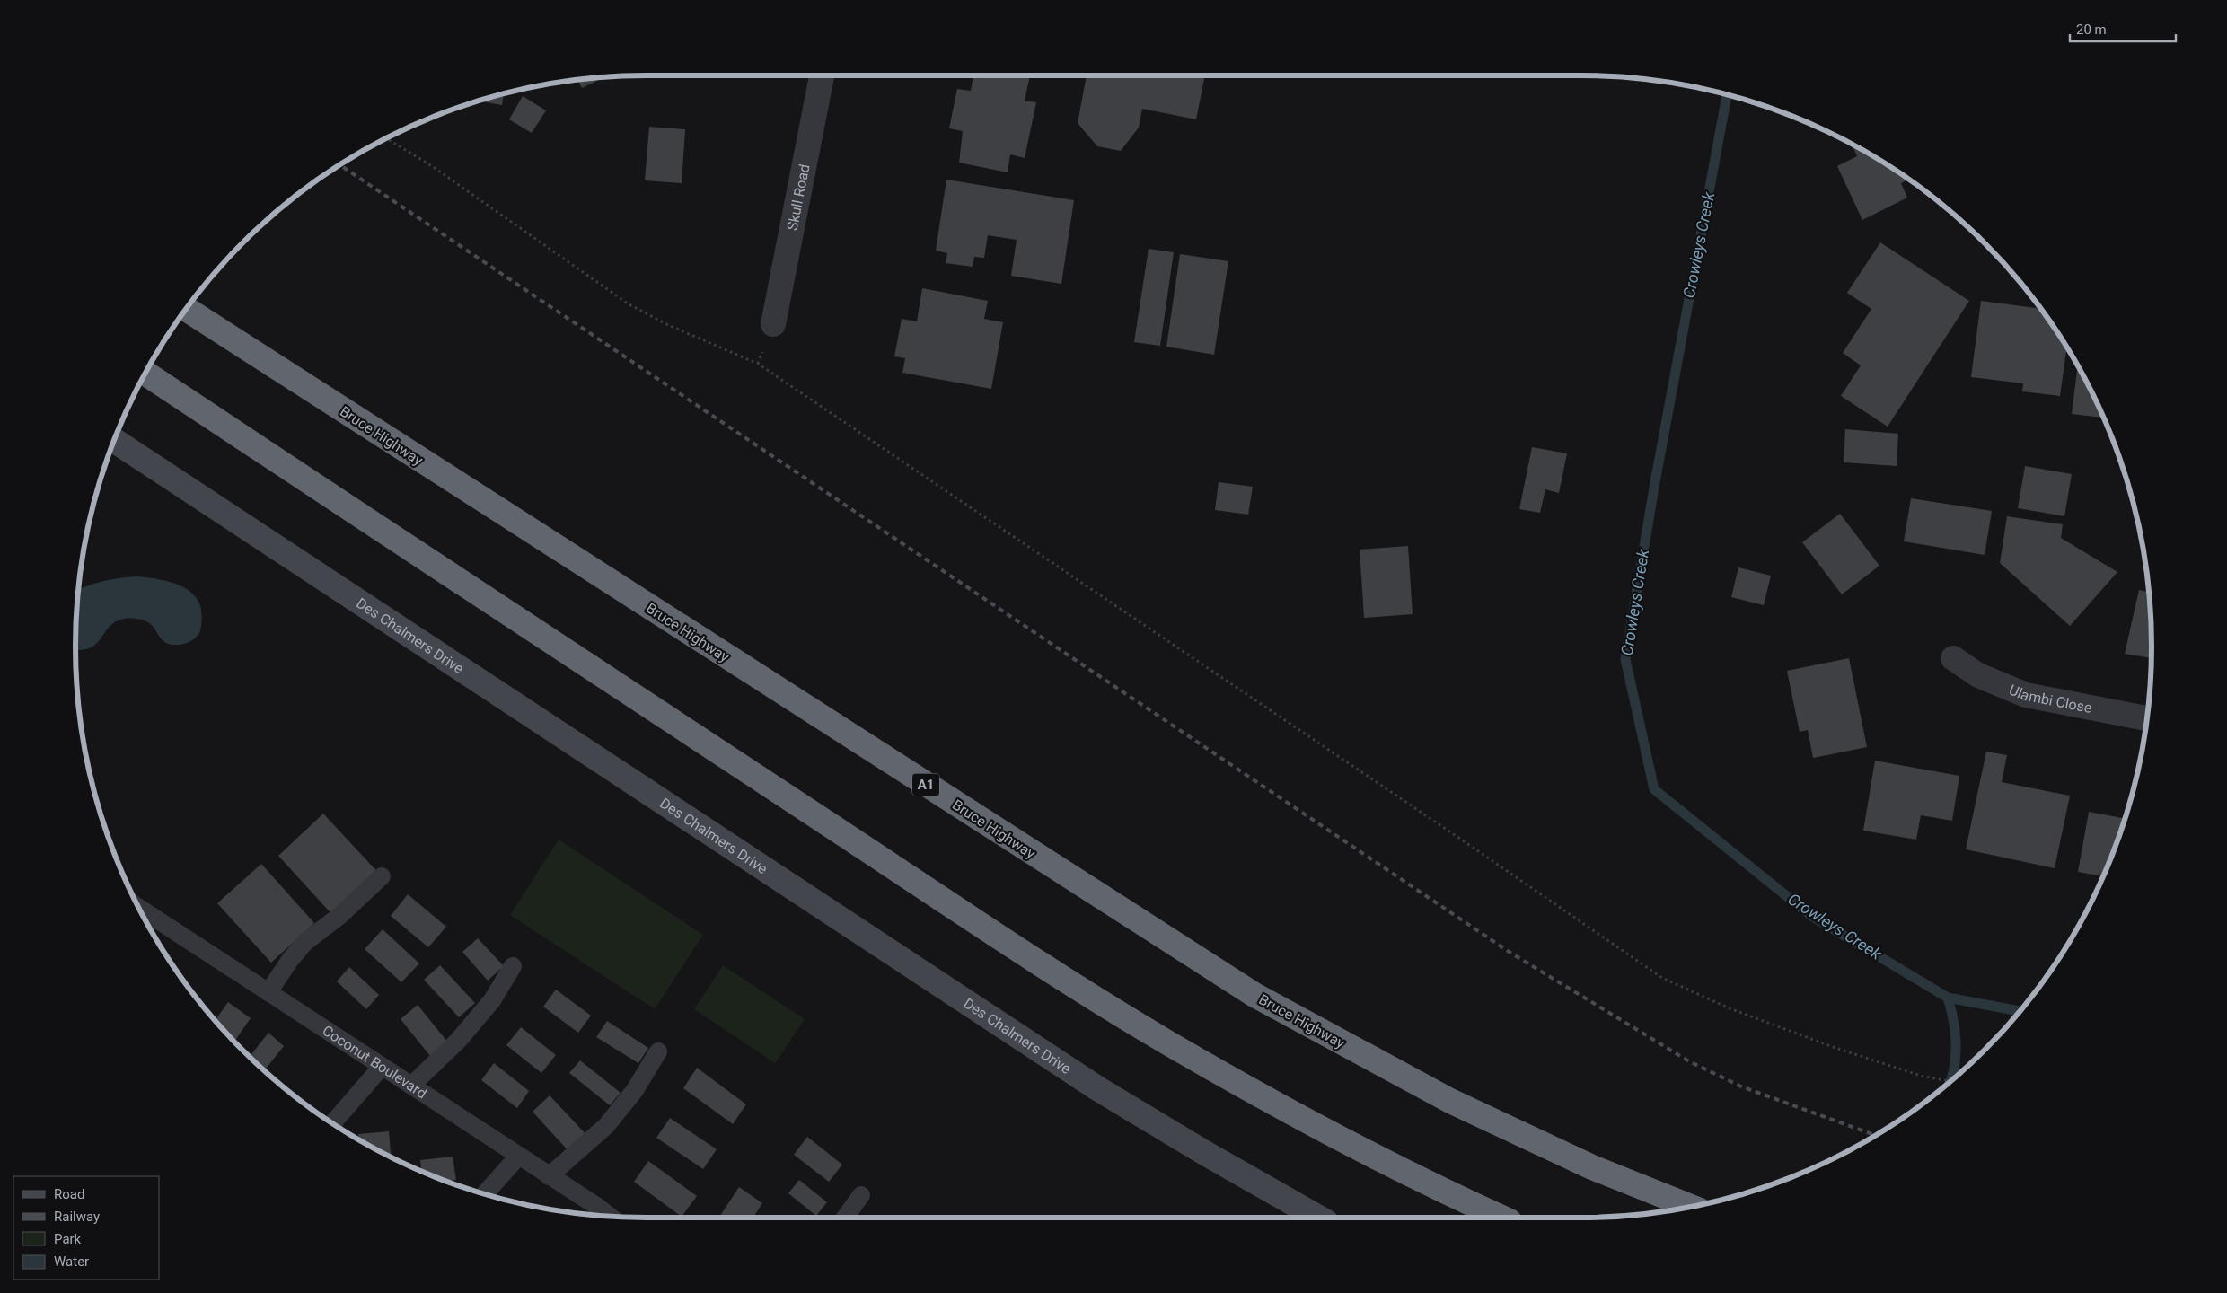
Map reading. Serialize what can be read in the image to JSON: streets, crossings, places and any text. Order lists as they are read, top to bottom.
{
  "streets": {
    "highway": ["Bruce Highway", "A1"],
    "main road": ["Des Chalmers Drive"],
    "street": ["Skull Road", "Ulambi Close"],
    "lane": ["Coconut Boulevard"]
  },
  "water": ["Crowleys Creek"],
  "legend": [
    "Road",
    "Railway",
    "Park",
    "Water"
  ],
  "scale_bar": "20 m"
}
